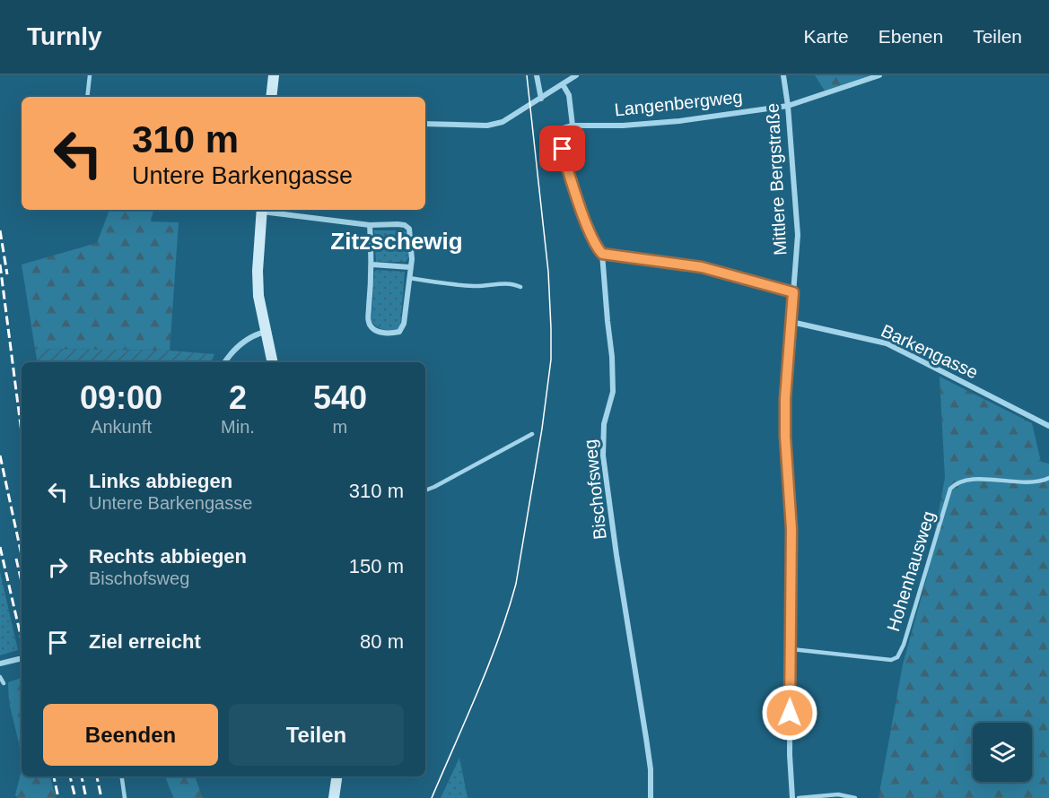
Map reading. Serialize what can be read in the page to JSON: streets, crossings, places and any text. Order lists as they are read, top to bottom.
{
  "streets": {
    "street": [
      "Langenbergweg",
      "Mittlere Bergstraße",
      "Barkengasse",
      "Bischofsweg"
    ],
    "lane": ["Hohenhausweg"]
  },
  "crossings": [
    ["Langenbergweg", "Mittlere Bergstraße"],
    ["Langenbergweg", "Bischofsweg"],
    ["Mittlere Bergstraße", "Barkengasse"],
    ["Mittlere Bergstraße", "Hohenhausweg"]
  ],
  "districts": ["Zitzschewig"],
  "page": {
    "header": "Turnly",
    "nav": ["Karte", "Ebenen", "Teilen"],
    "turn": ["310 m", "Untere Barkengasse"],
    "eta": [
      "09:00",
      "Ankunft",
      "2",
      "Min.",
      "540",
      "m"
    ],
    "list": [
      {
        "name": "Links abbiegen",
        "note": "Untere Barkengasse",
        "value": "310 m"
      },
      {
        "name": "Rechts abbiegen",
        "note": "Bischofsweg",
        "value": "150 m"
      },
      {
        "name": "Ziel erreicht",
        "value": "80 m"
      }
    ],
    "buttons": ["Beenden", "Teilen"]
  }
}
